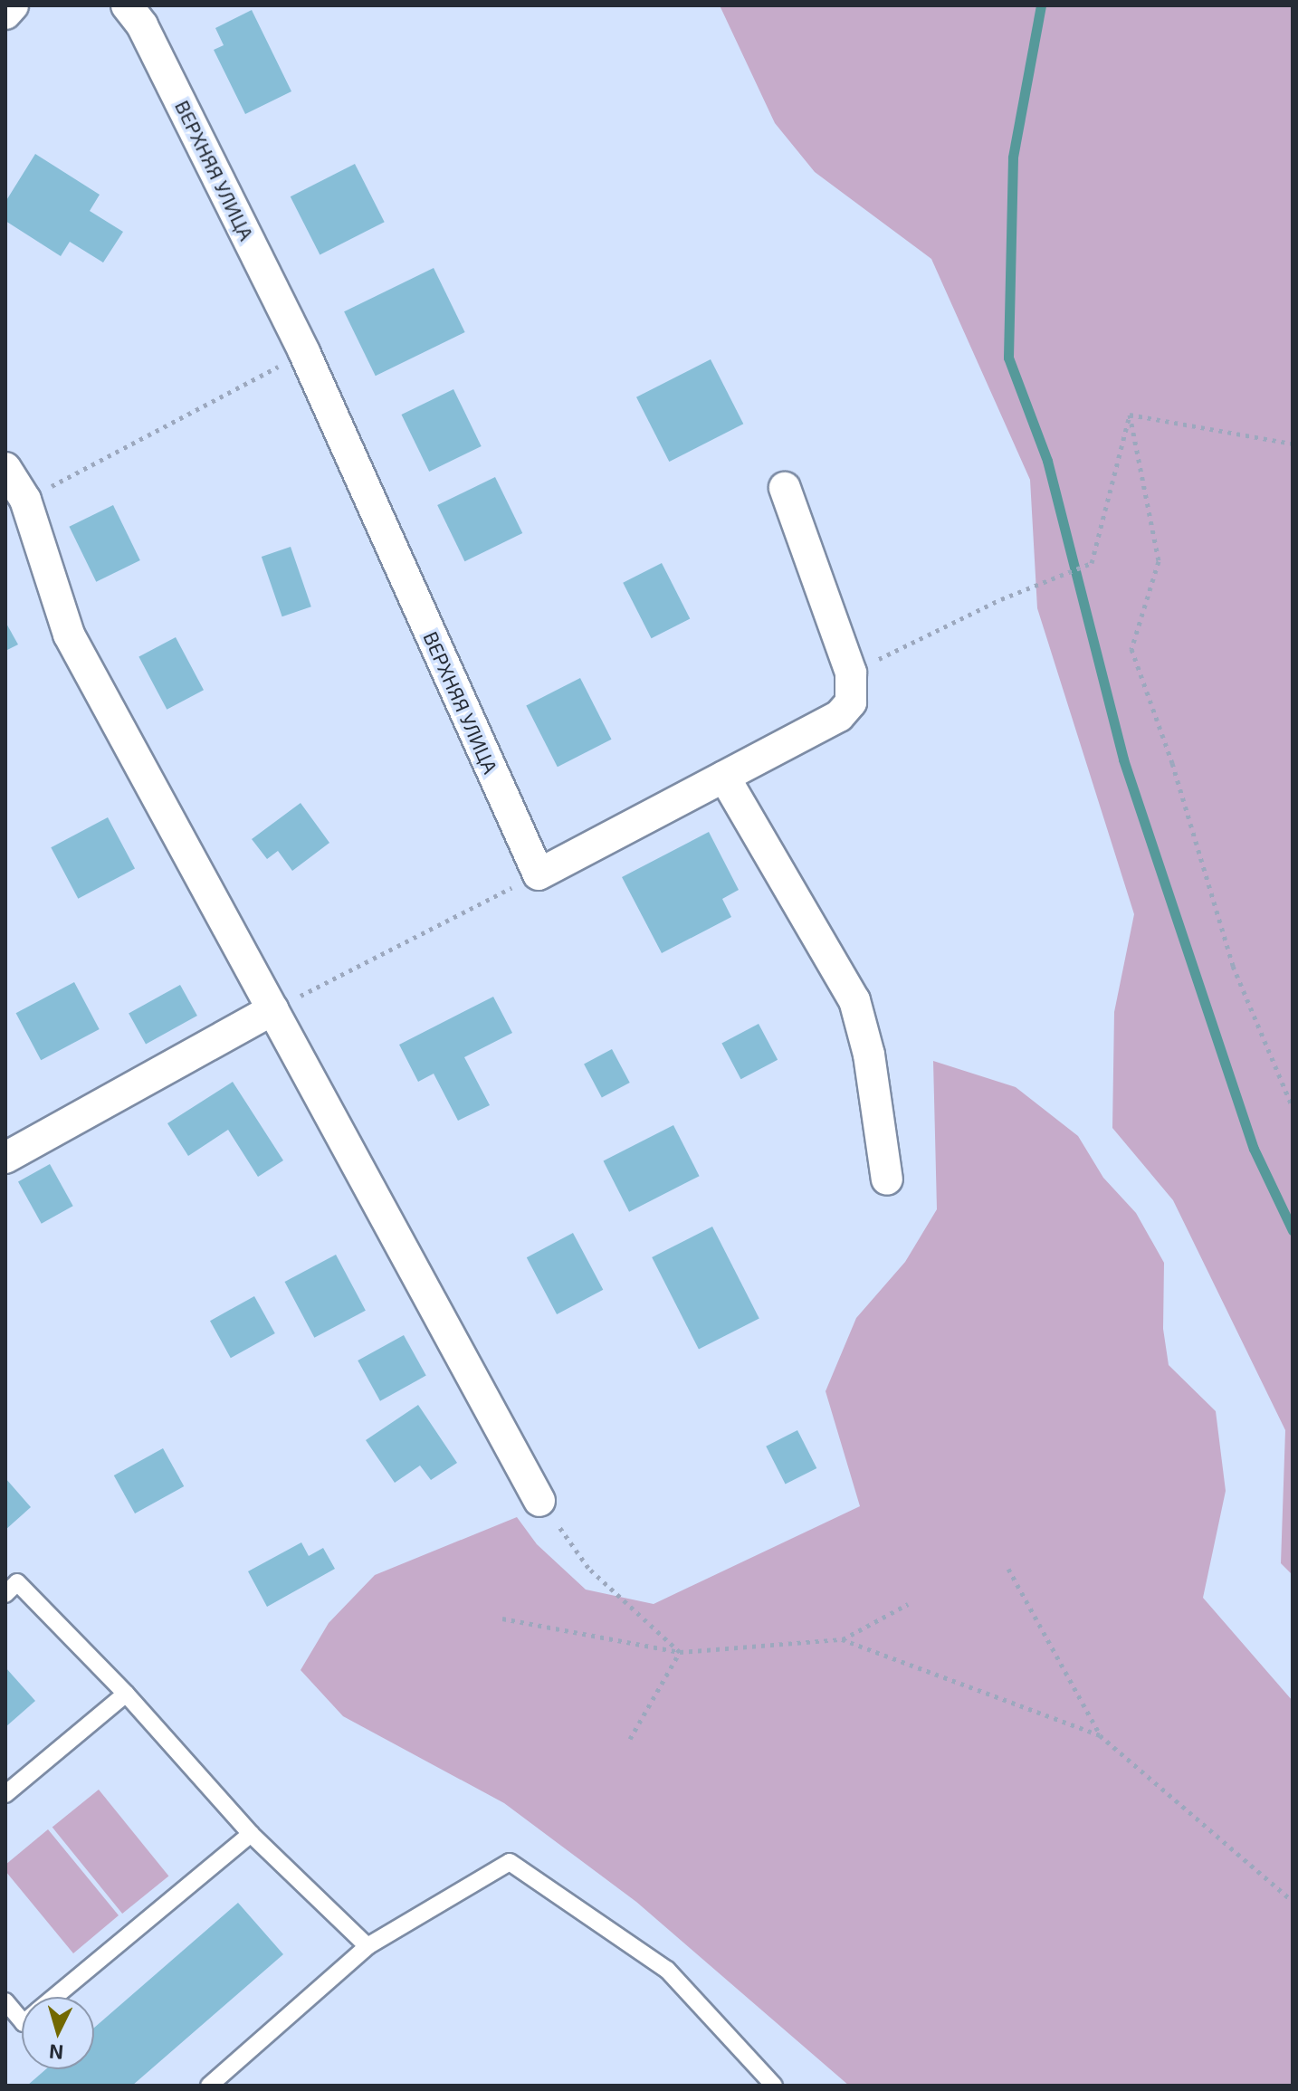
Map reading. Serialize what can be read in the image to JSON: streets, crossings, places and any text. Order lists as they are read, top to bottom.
{
  "streets": {
    "street": ["ВЕРХНЯЯ УЛИЦА"]
  },
  "north": "bottom"
}
